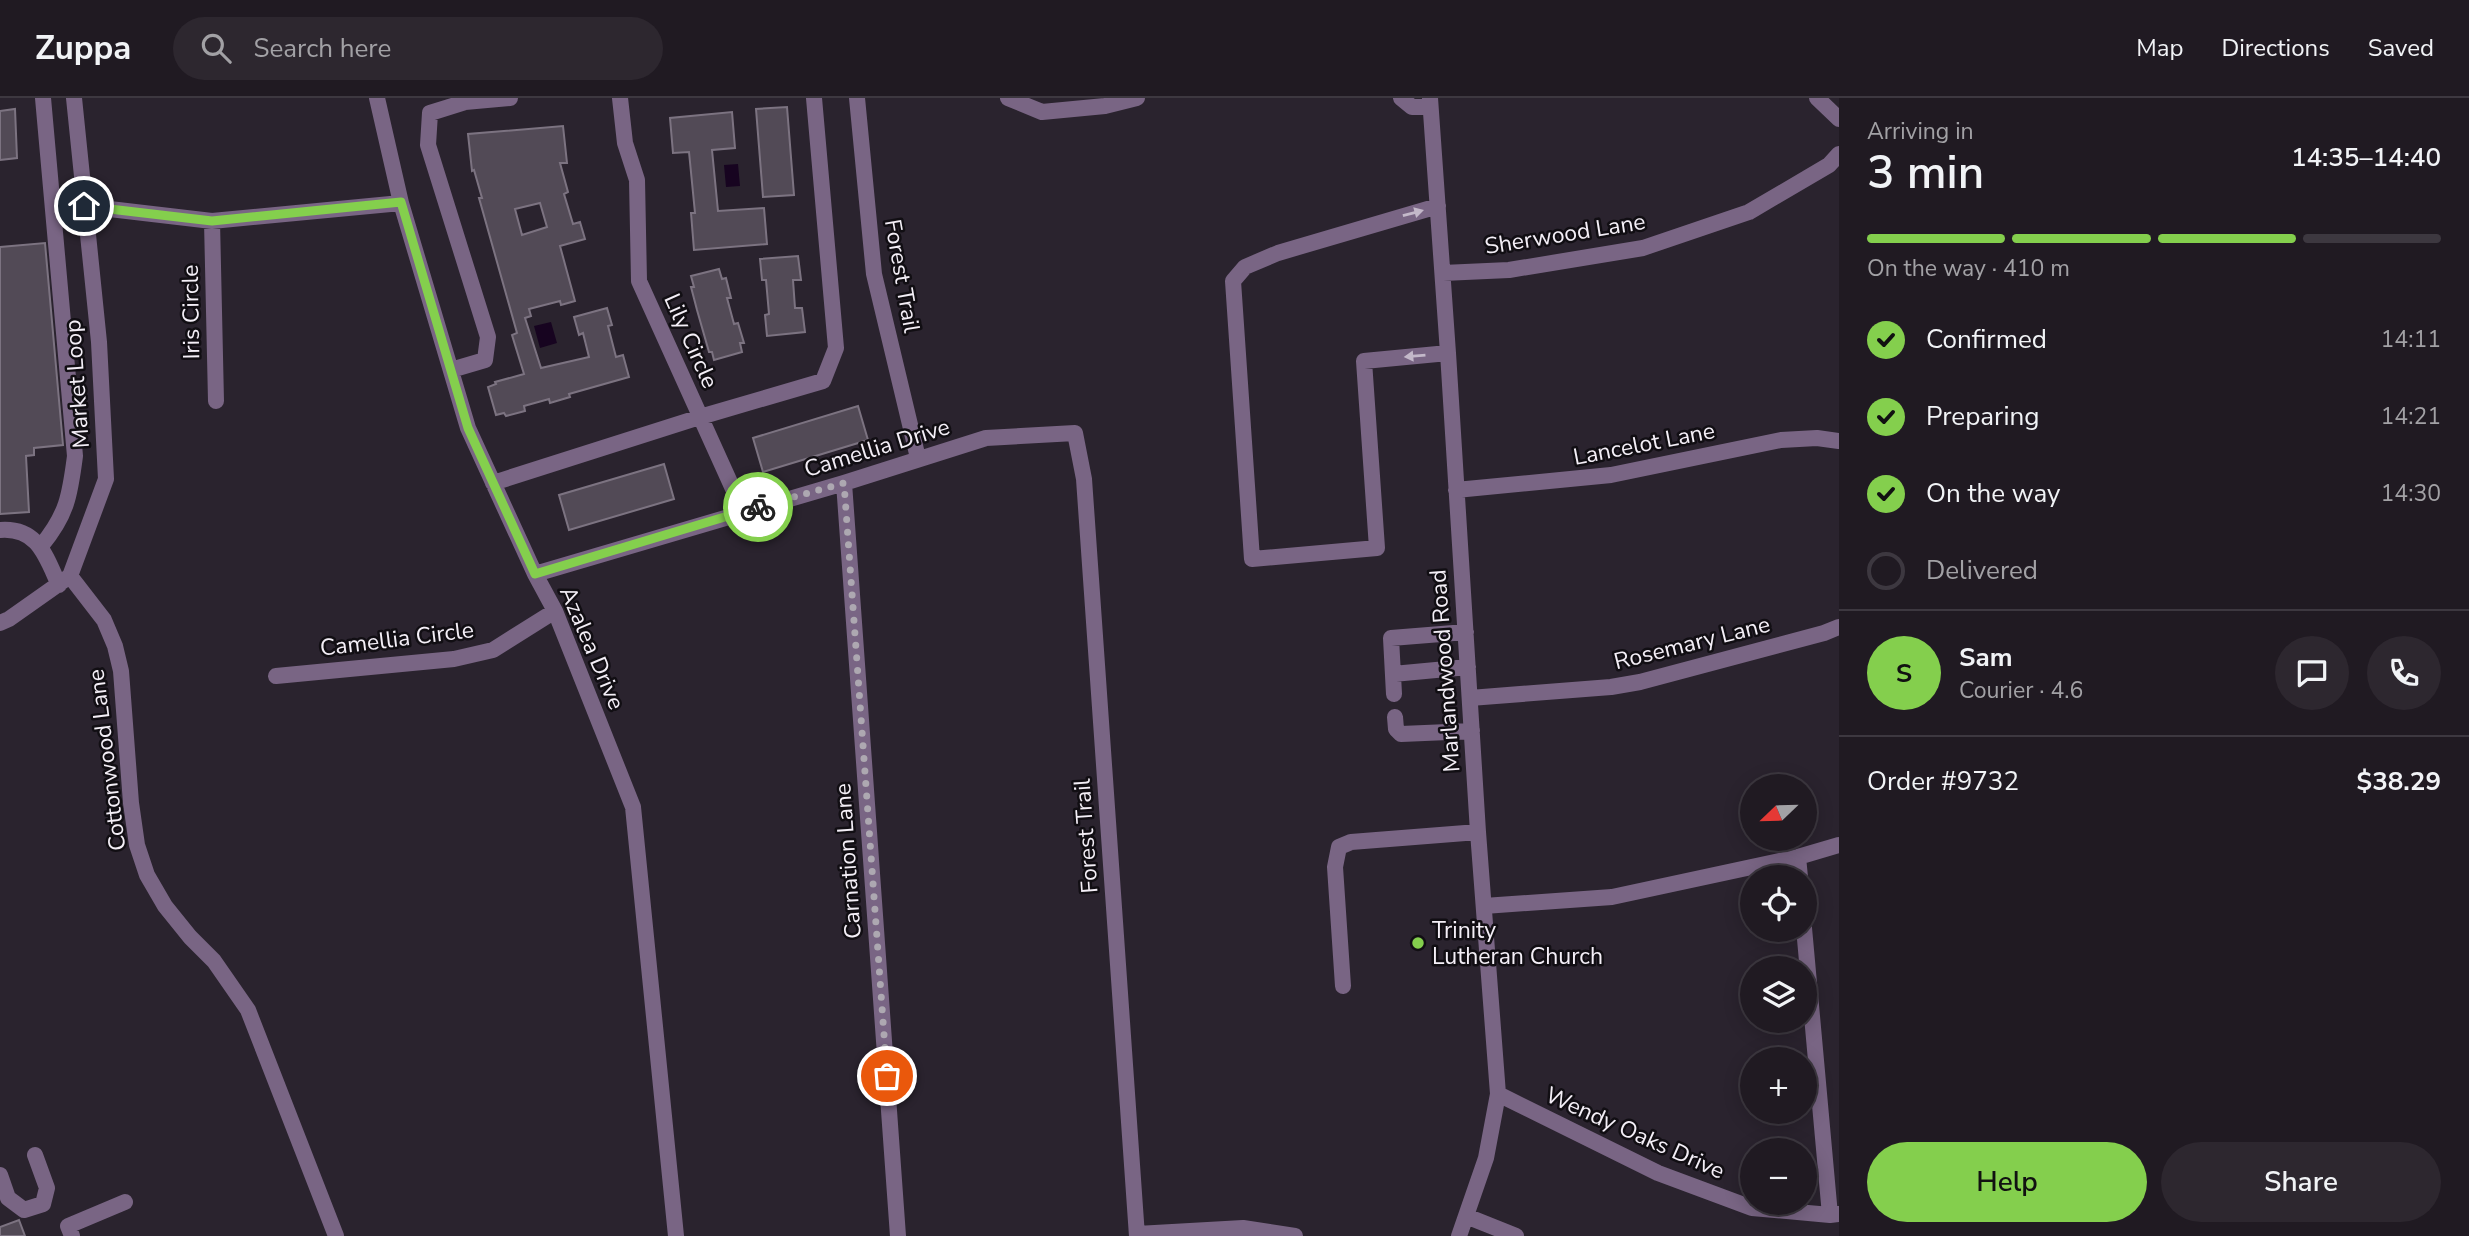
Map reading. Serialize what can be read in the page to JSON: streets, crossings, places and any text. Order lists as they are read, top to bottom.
{
  "streets": {
    "street": [
      "Sherwood Lane",
      "Forest Trail",
      "Iris Circle",
      "Lily Circle",
      "Market Loop",
      "Lancelot Lane",
      "Camellia Drive",
      "Camellia Circle",
      "Rosemary Lane",
      "Azalea Drive",
      "Marlandwood Road",
      "Cottonwood Lane",
      "Carnation Lane",
      "Wendy Oaks Drive"
    ]
  },
  "crossings": [
    ["Sherwood Lane", "Marlandwood Road"],
    ["Forest Trail", "Camellia Drive"],
    ["Lily Circle", "Camellia Drive"],
    ["Market Loop", "Cottonwood Lane"],
    ["Lancelot Lane", "Marlandwood Road"],
    ["Camellia Drive", "Azalea Drive"],
    ["Camellia Drive", "Carnation Lane"],
    ["Camellia Circle", "Azalea Drive"],
    ["Rosemary Lane", "Marlandwood Road"],
    ["Marlandwood Road", "Wendy Oaks Drive"]
  ],
  "places": ["Trinity Lutheran Church"],
  "north": "bottom left",
  "page": {
    "header": "Zuppa",
    "search": "Search here",
    "nav": ["Map", "Directions", "Saved"],
    "heading": ["3 min", "Arriving in", "14:35–14:40"],
    "panel": [
      "Sam",
      "Courier · 4.6",
      "Order #9732",
      "$38.29"
    ],
    "bar": "On the way · 410 m",
    "list": [
      ["Confirmed", "14:11"],
      ["Preparing", "14:21"],
      ["On the way", "14:30"],
      "Delivered"
    ],
    "round": "S",
    "map_buttons": ["+", "−"],
    "buttons": ["Help", "Share"]
  }
}
